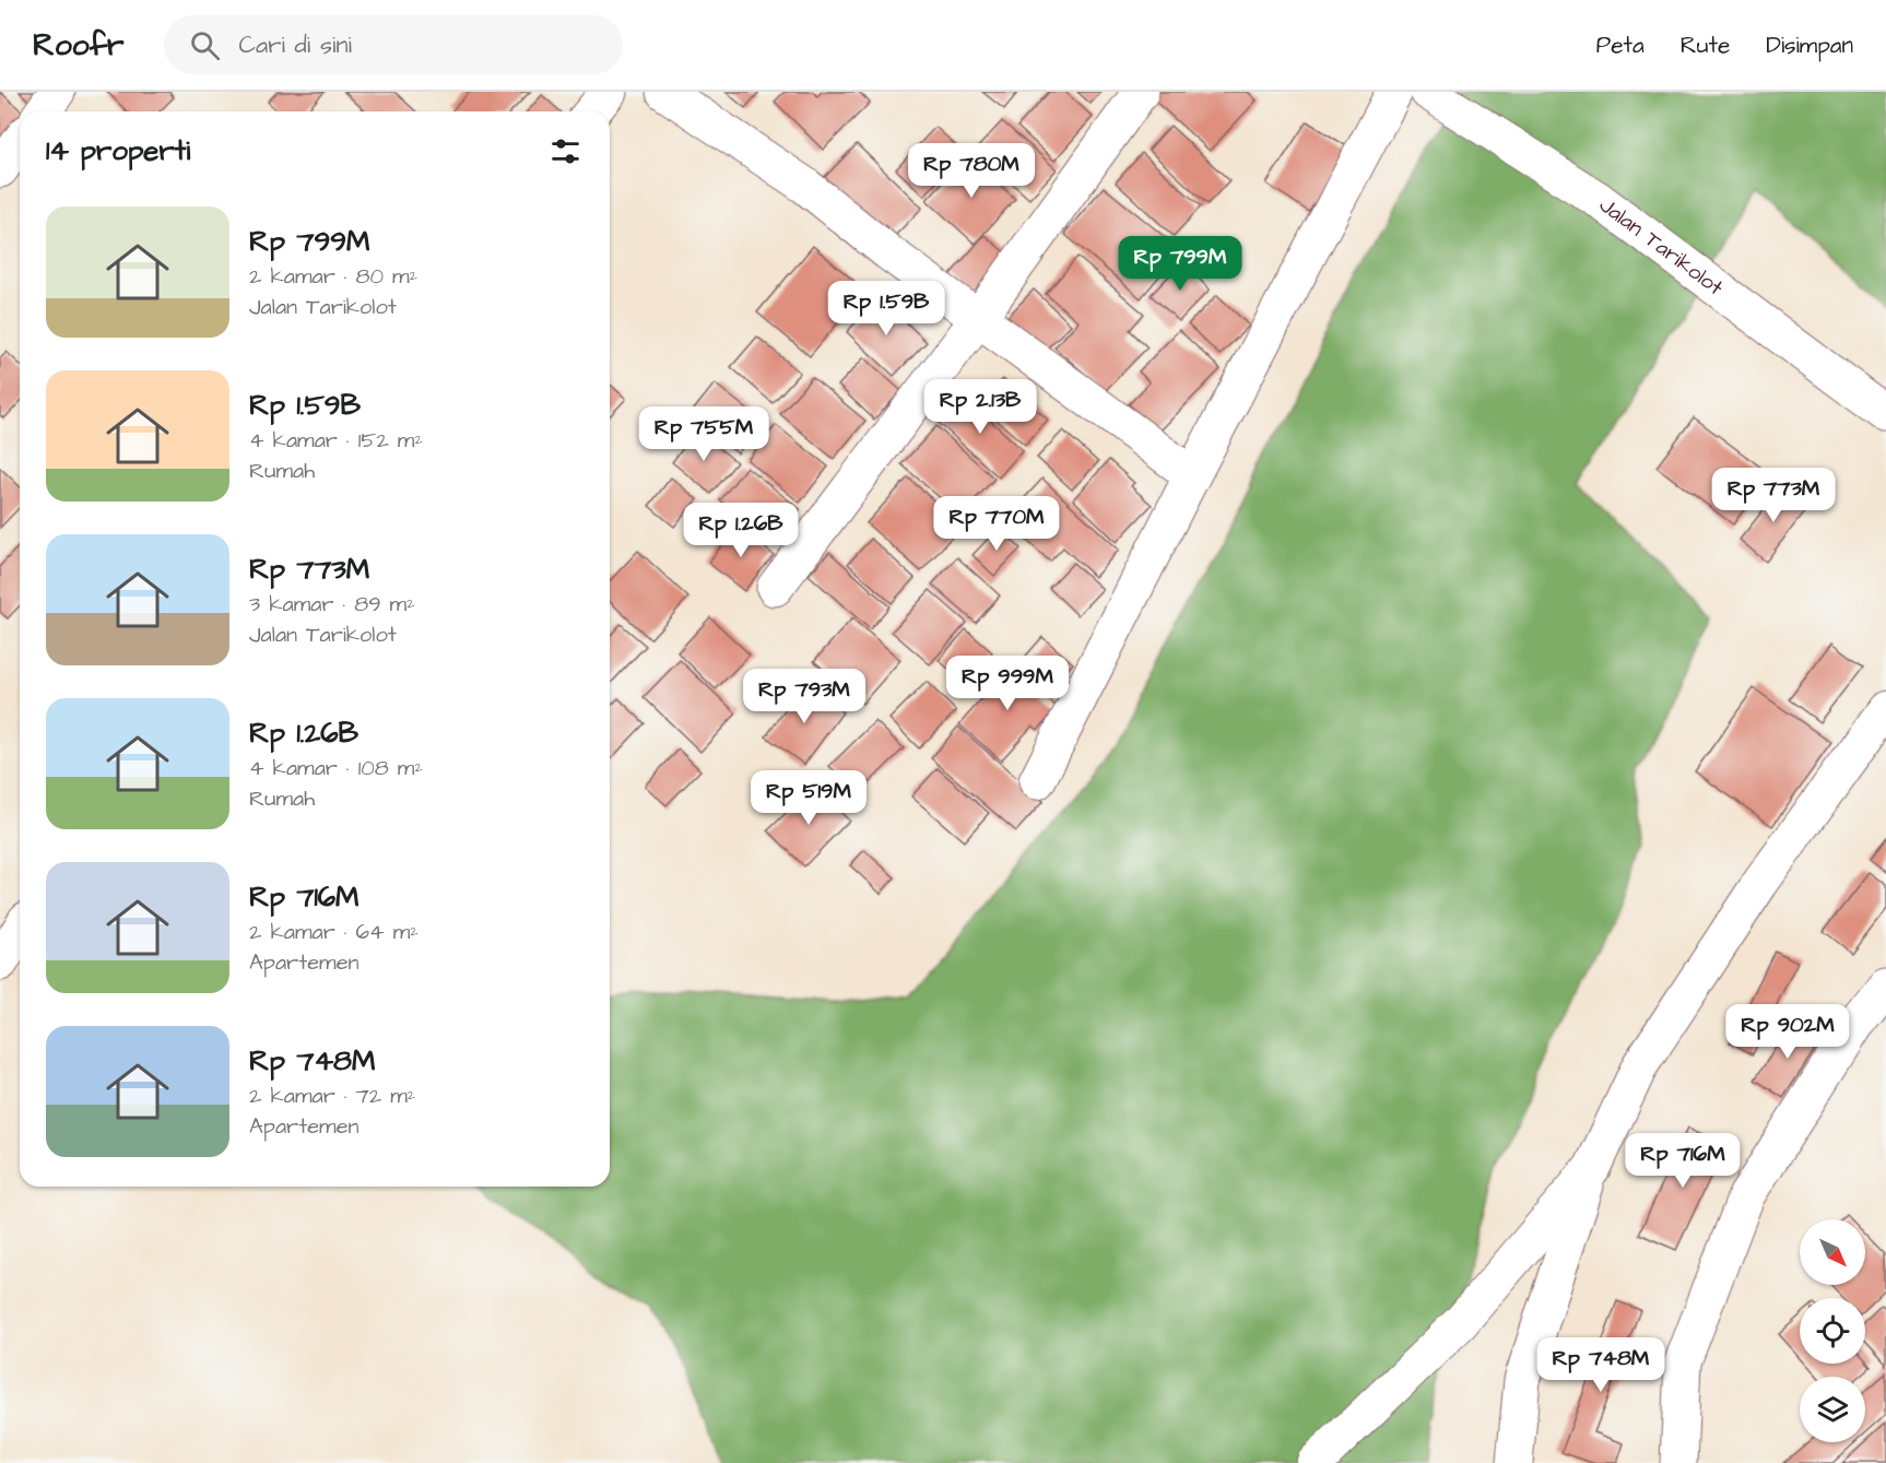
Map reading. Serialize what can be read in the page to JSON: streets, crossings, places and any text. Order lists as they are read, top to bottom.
{
  "streets": {
    "main road": ["Jalan Tarikolot"]
  },
  "north": "bottom right",
  "page": {
    "header": "Roofr",
    "search": "Cari di sini",
    "nav": ["Peta", "Rute", "Disimpan"],
    "heading": "14 properti",
    "price": [
      "Rp 780M",
      "Rp 799M",
      "Rp 1.59B",
      "Rp 2.13B",
      "Rp 755M",
      "Rp 773M",
      "Rp 770M",
      "Rp 1.26B",
      "Rp 999M",
      "Rp 793M",
      "Rp 519M",
      "Rp 902M",
      "Rp 716M",
      "Rp 748M"
    ],
    "list": [
      {
        "name": "Rp 799M",
        "note": "2 kamar · 80 m² · Jalan Tarikolot"
      },
      {
        "name": "Rp 1.59B",
        "note": "4 kamar · 152 m² · Rumah"
      },
      {
        "name": "Rp 773M",
        "note": "3 kamar · 89 m² · Jalan Tarikolot"
      },
      {
        "name": "Rp 1.26B",
        "note": "4 kamar · 108 m² · Rumah"
      },
      {
        "name": "Rp 716M",
        "note": "2 kamar · 64 m² · Apartemen"
      },
      {
        "name": "Rp 748M",
        "note": "2 kamar · 72 m² · Apartemen"
      }
    ]
  }
}
